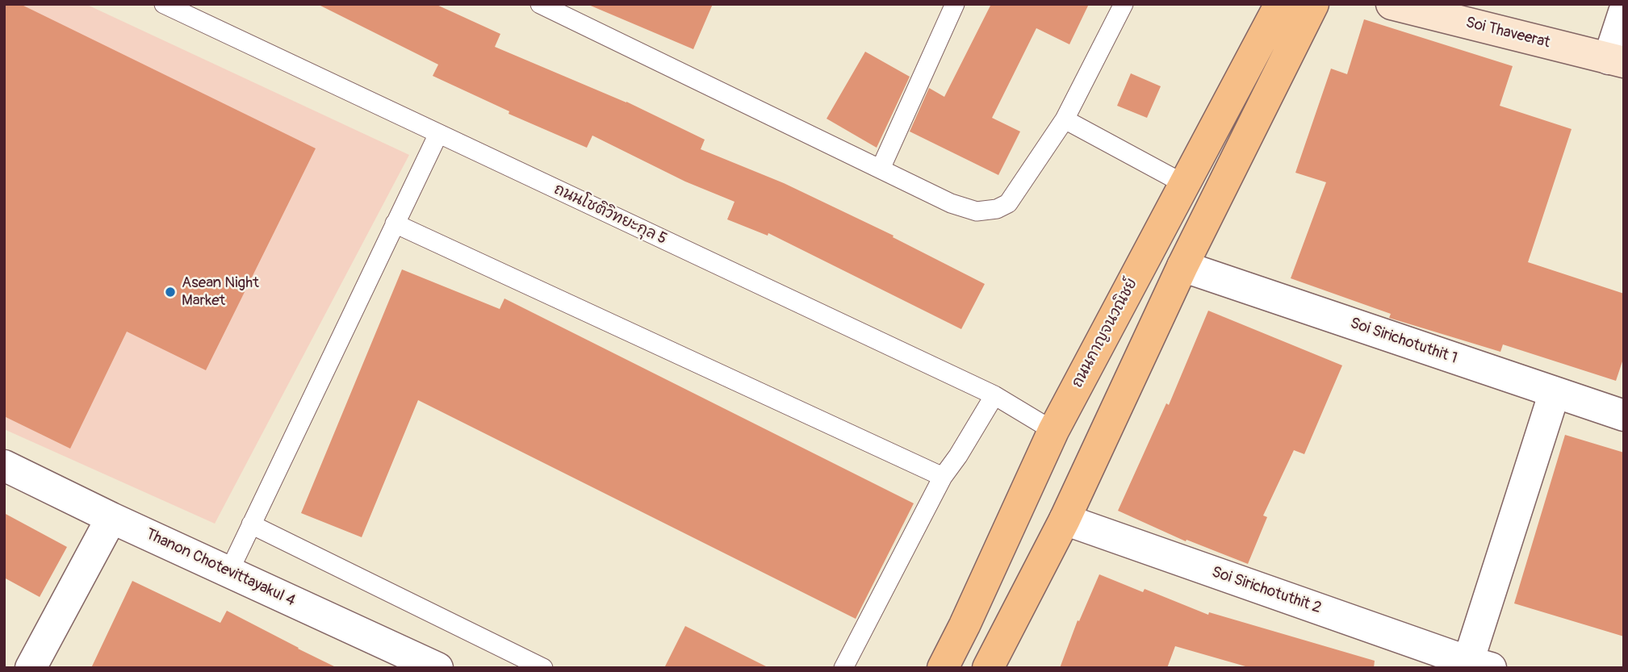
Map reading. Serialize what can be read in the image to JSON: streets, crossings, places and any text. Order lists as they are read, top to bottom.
{
  "streets": {
    "main road": ["ถนนกาญจนวณิชย์"],
    "street": [
      "Soi Thaveerat",
      "Soi Sirichotuthit 1",
      "Thanon Chotevittayakul 4",
      "Soi Sirichotuthit 2"
    ],
    "lane": ["ถนนโชติวิทยะกุล 5"]
  },
  "crossings": [
    ["ถนนโชติวิทยะกุล 5", "ถนนกาญจนวณิชย์"]
  ],
  "places": ["Asean Night Market"]
}
